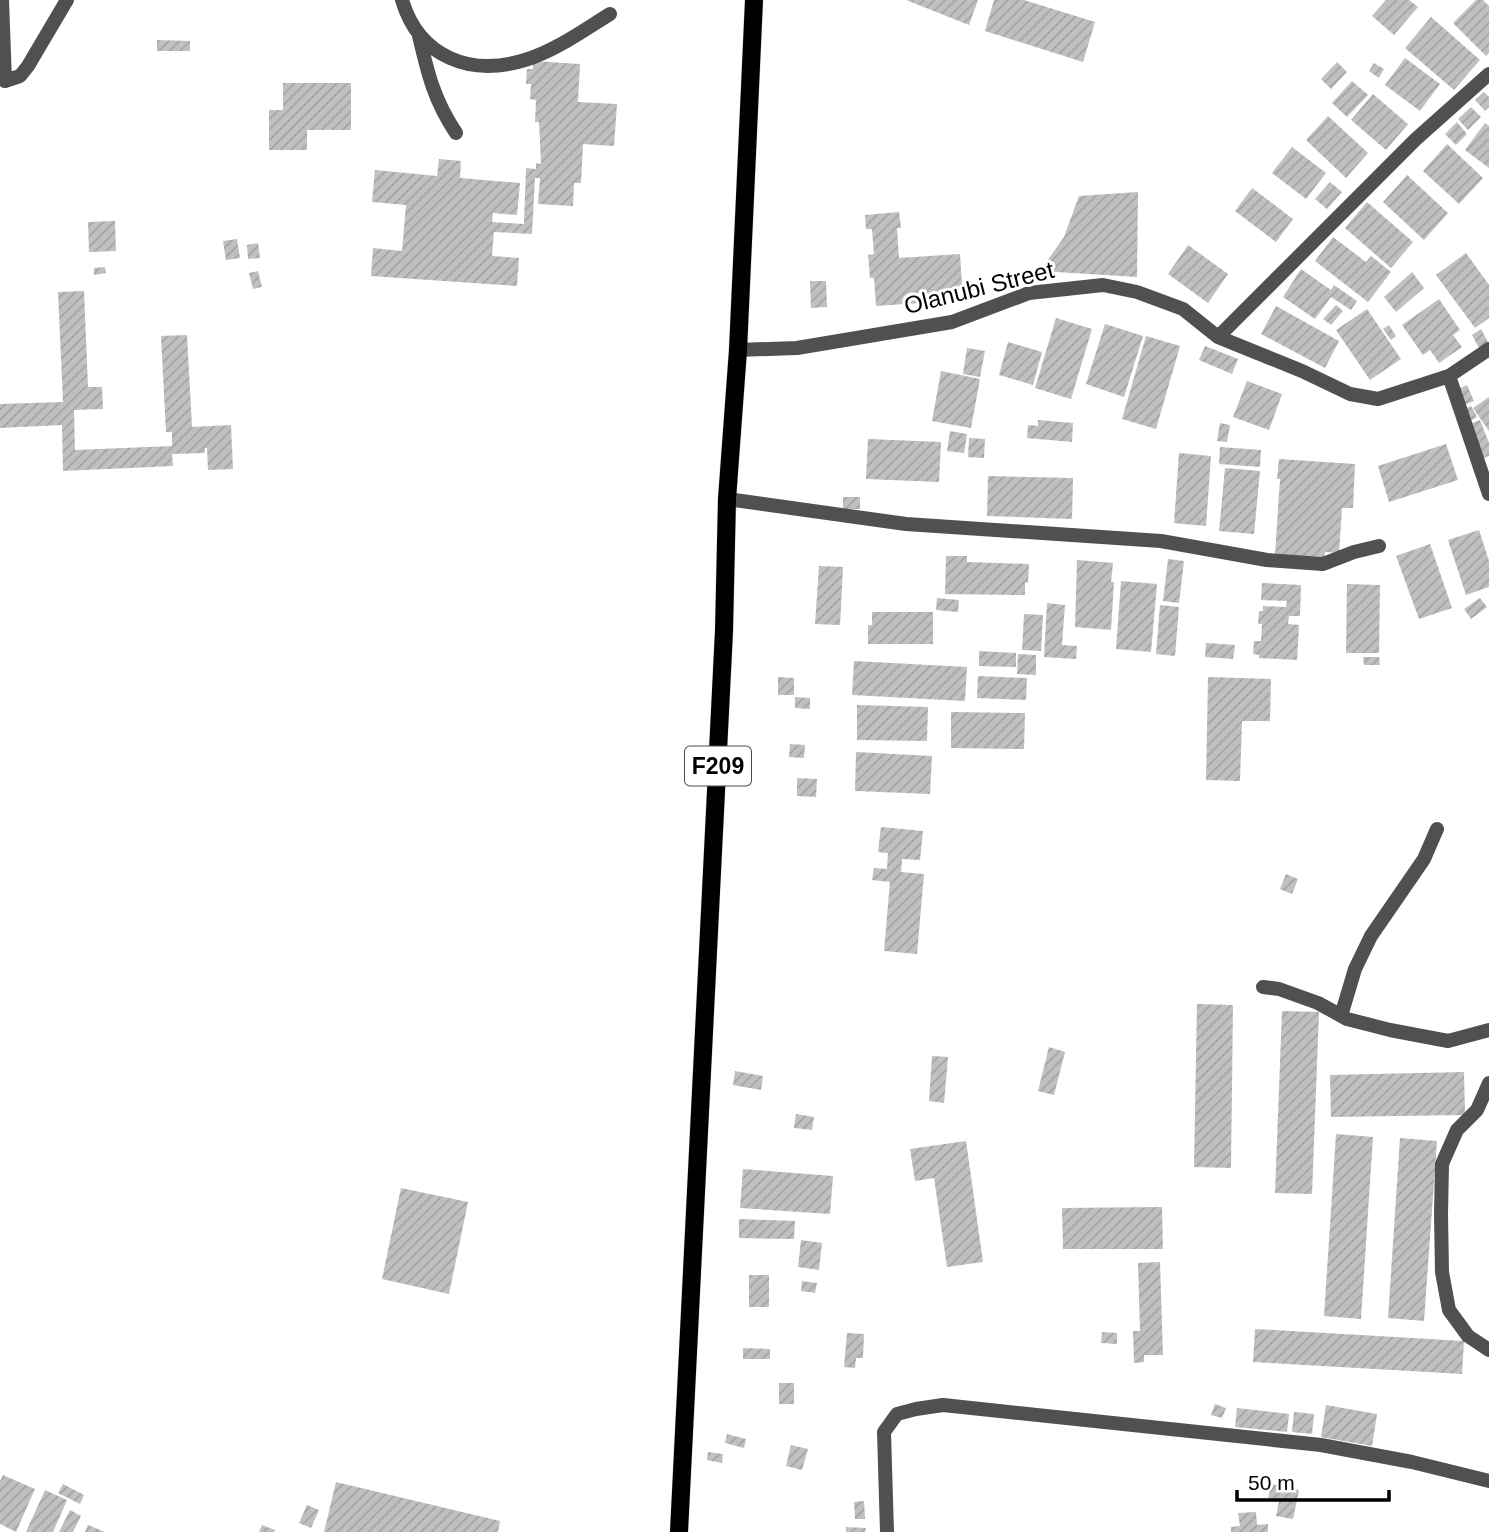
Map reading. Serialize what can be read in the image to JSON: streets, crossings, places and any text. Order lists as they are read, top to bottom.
{
  "streets": {
    "main road": ["F209"],
    "street": ["Olanubi Street"]
  },
  "crossings": [
    ["Olanubi Street", "F209"]
  ],
  "scale_bar": "50 m"
}
